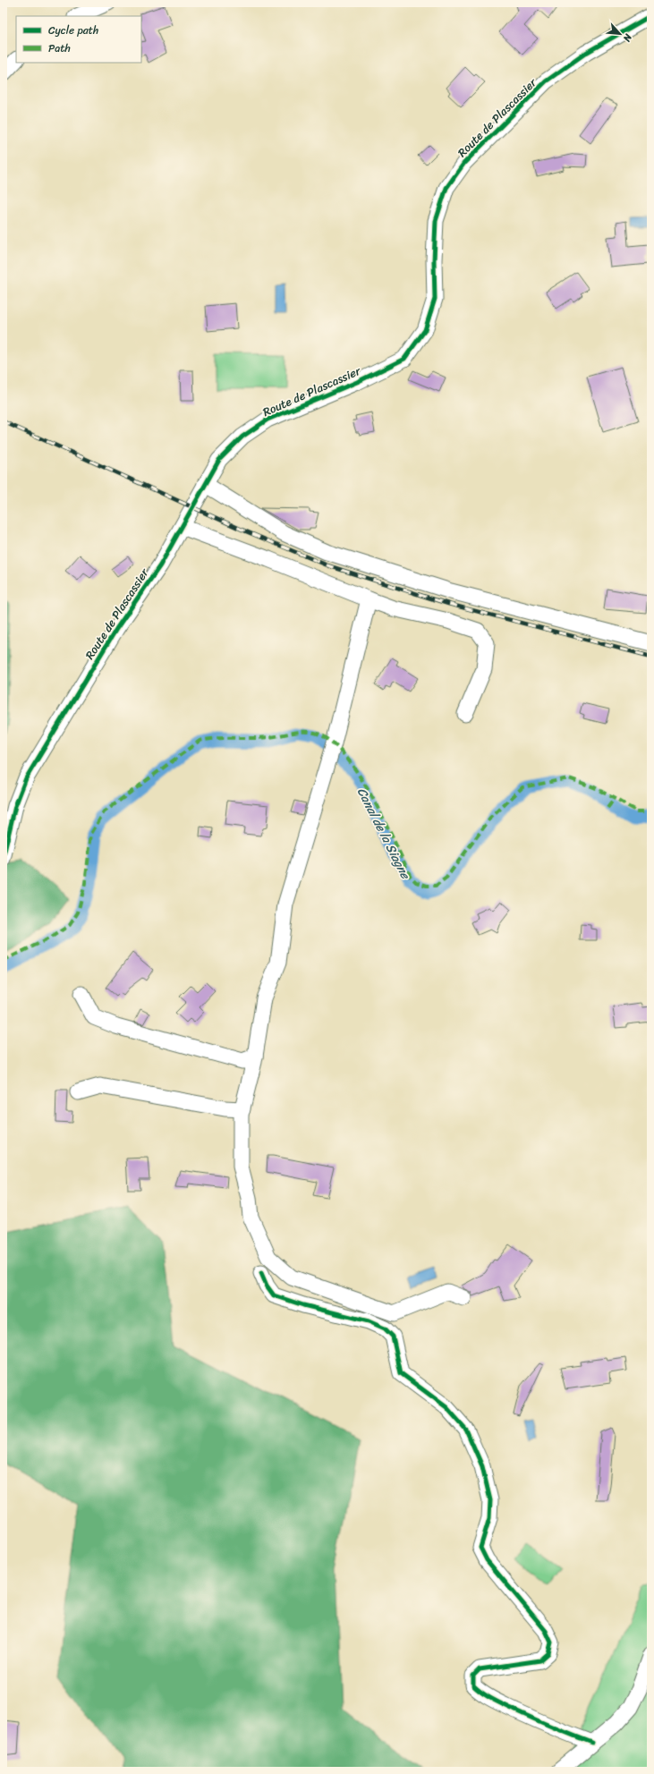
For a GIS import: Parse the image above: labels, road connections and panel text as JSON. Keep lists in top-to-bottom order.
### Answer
{
  "streets": {
    "street": ["Route de Plascassier"]
  },
  "water": ["Canal de la Siagne"],
  "legend": ["Cycle path", "Path"],
  "north": "bottom right"
}
